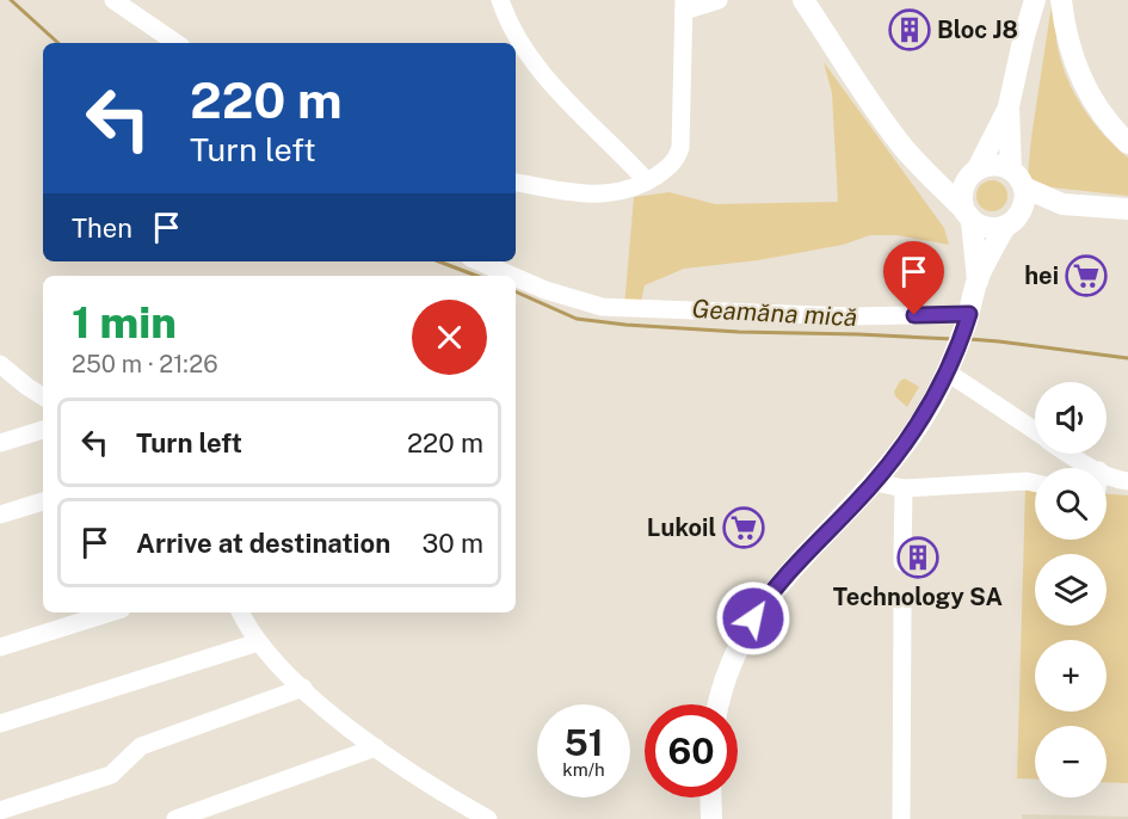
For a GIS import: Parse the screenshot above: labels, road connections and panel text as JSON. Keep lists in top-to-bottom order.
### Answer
{
  "water": ["Geamăna mică"],
  "places": {
    "building": ["Bloc J8", "Technology SA"],
    "supermarket": ["hei", "Lukoil"]
  },
  "page": {
    "turn": ["220 m", "Turn left"],
    "then": "Then",
    "heading": ["1 min", "250 m · 21:26"],
    "map_buttons": ["+", "−"],
    "list": [
      {
        "name": "Turn left",
        "value": "220 m"
      },
      {
        "name": "Arrive at destination",
        "value": "30 m"
      }
    ],
    "speed": "51 km/h",
    "limit": "60"
  }
}
